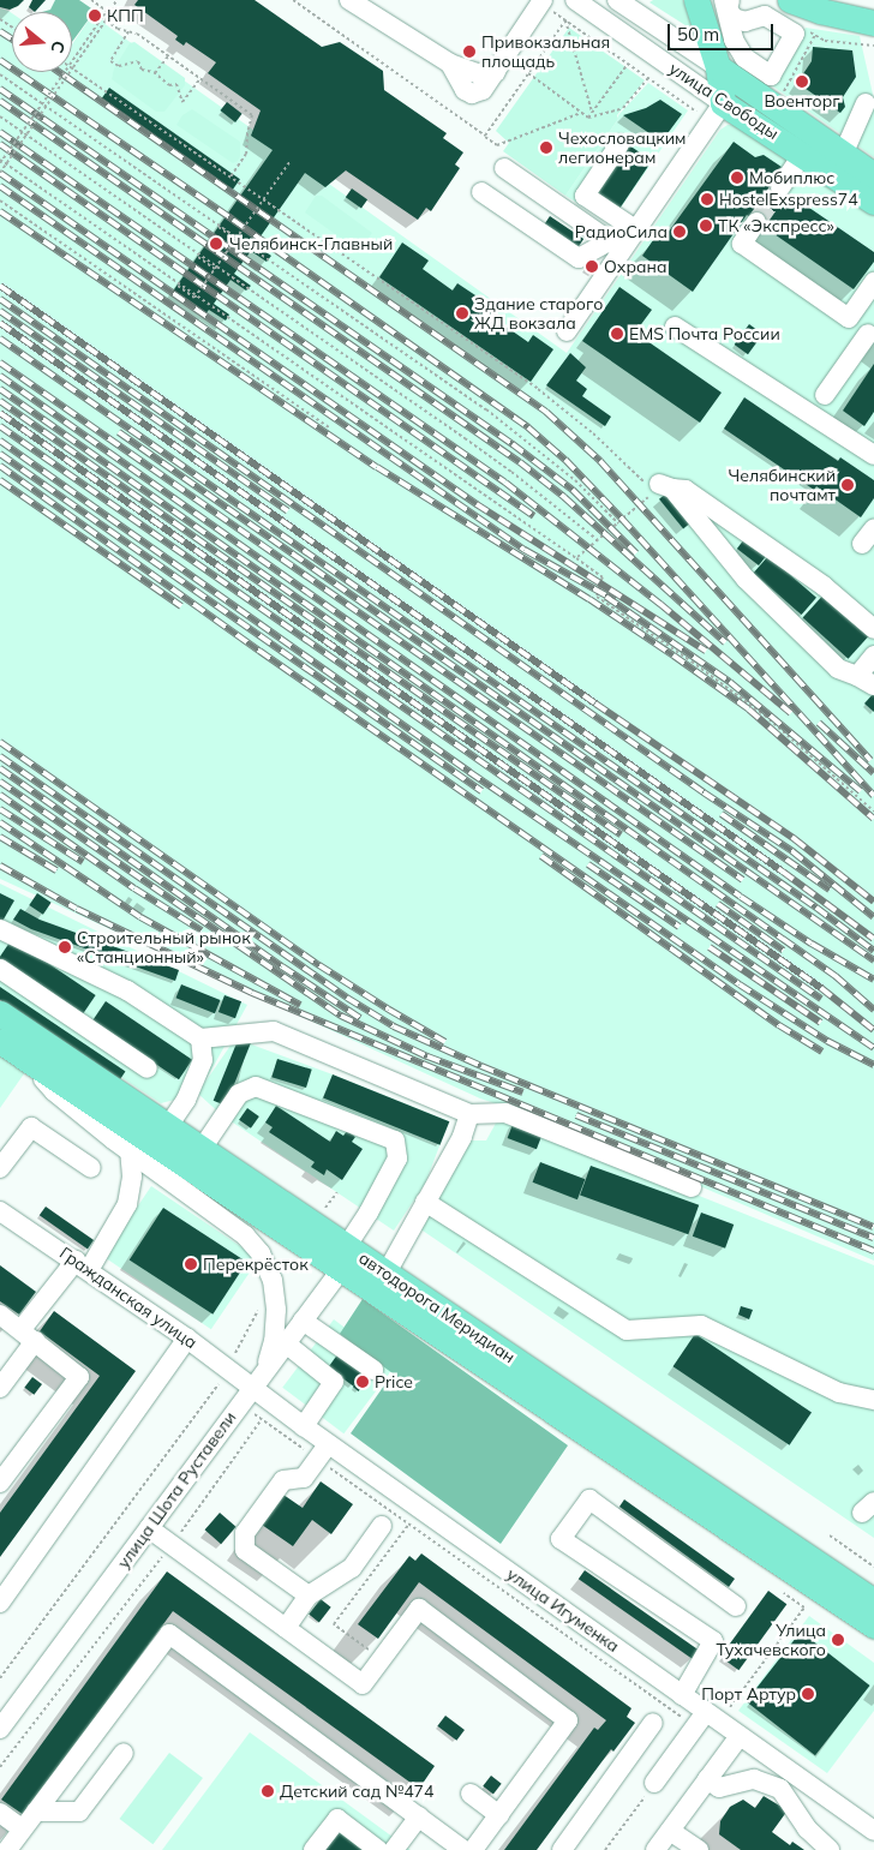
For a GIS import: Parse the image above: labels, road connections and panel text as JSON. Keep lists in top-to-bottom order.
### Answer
{
  "streets": {
    "main road": ["улица Свободы", "автодорога Меридиан"],
    "street": ["Гражданская улица", "улица Шота Руставели", "улица Игуменка"]
  },
  "crossings": [
    ["Гражданская улица", "улица Шота Руставели"],
    ["Гражданская улица", "улица Игуменка"],
    ["автодорога Меридиан", "улица Шота Руставели"],
    ["улица Шота Руставели", "улица Игуменка"]
  ],
  "places": [
    "КПП",
    "Привокзальная площадь",
    "Военторг",
    "Чехословацким легионерам",
    "Мобиплюс",
    "HostelExspress74",
    "ТК «Экспресс»",
    "РадиоСила",
    "Челябинск-Главный",
    "Охрана",
    "Здание старого ЖД вокзала",
    "EMS Почта России",
    "Челябинский почтамт",
    "Строительный рынок «Станционный»",
    "Перекрёсток",
    "Price",
    "Улица Тухачевского",
    "Порт Артур",
    "Детский сад №474"
  ],
  "scale_bar": "50 m",
  "north": "right"
}
